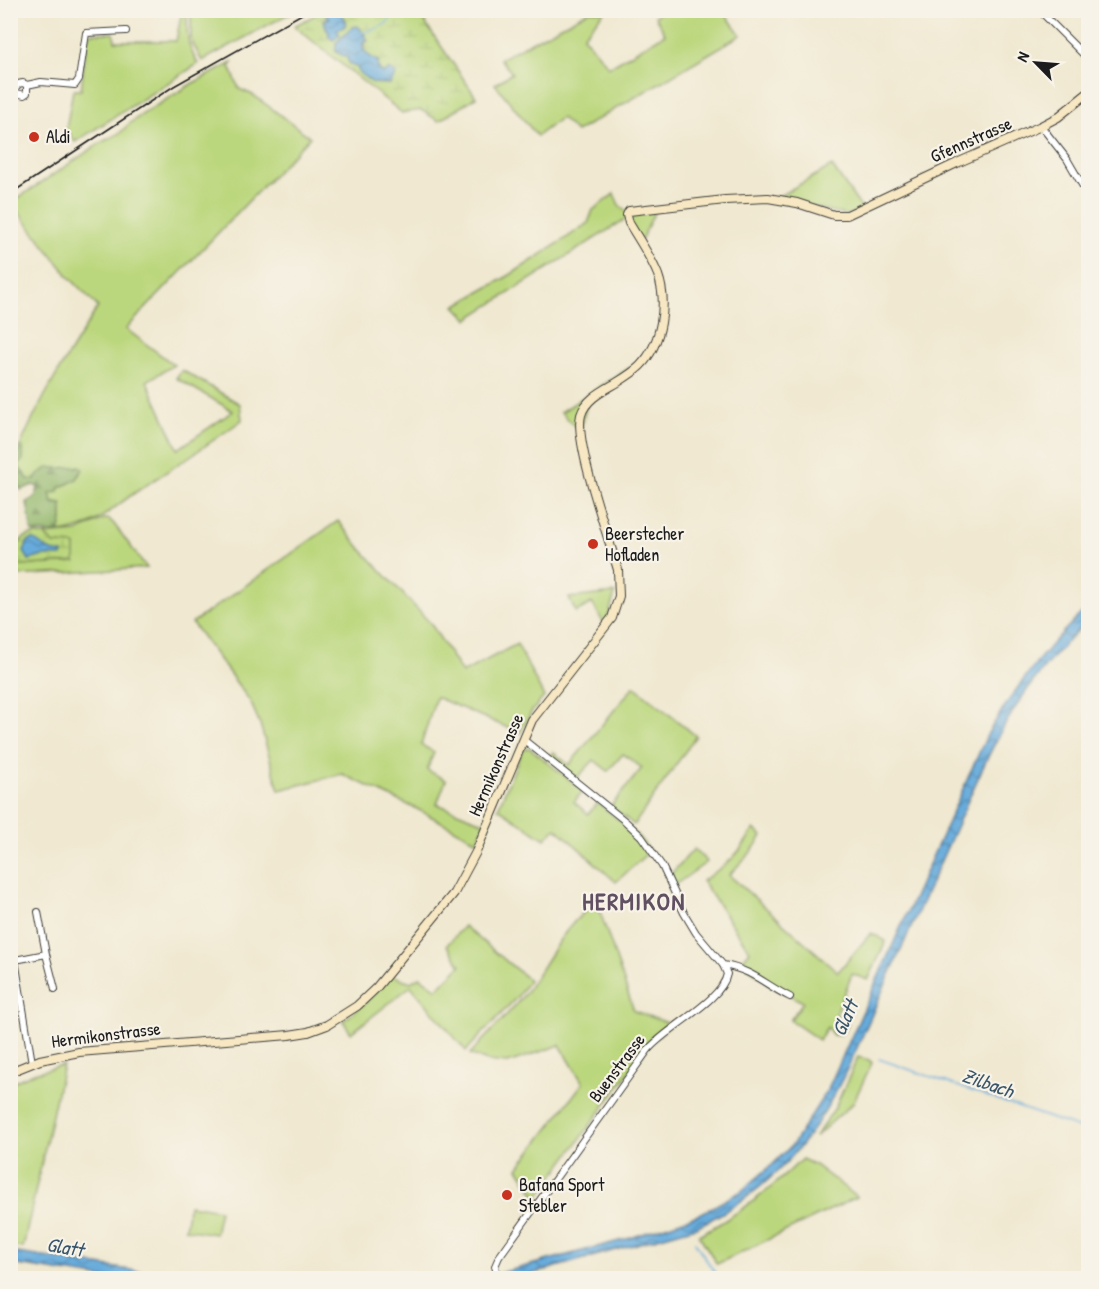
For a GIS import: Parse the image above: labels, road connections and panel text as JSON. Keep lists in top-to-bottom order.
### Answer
{
  "streets": {
    "street": ["Gfennstrasse", "Hermikonstrasse", "Buenstrasse"]
  },
  "crossings": [
    ["Gfennstrasse", "Hermikonstrasse"]
  ],
  "districts": ["HERMIKON"],
  "water": ["Glatt", "Zilbach"],
  "places": ["Aldi", "Beerstecher Hofladen", "Bafana Sport Stebler"],
  "north": "top left"
}
